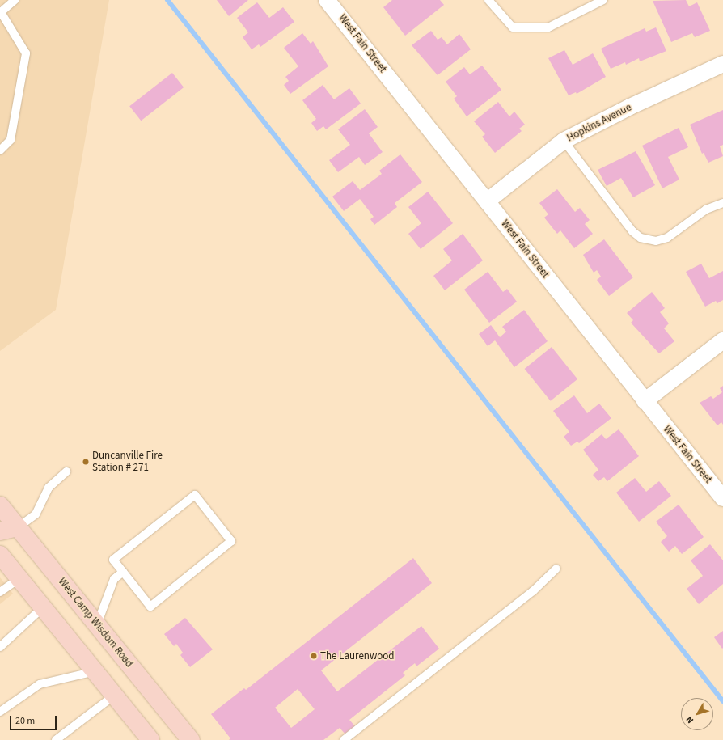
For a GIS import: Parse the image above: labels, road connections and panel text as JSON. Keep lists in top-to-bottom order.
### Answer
{
  "streets": {
    "main road": ["West Camp Wisdom Road"],
    "street": ["West Fain Street", "Hopkins Avenue"]
  },
  "crossings": [
    ["West Fain Street", "Hopkins Avenue"]
  ],
  "places": ["Duncanville Fire Station # 271", "The Laurenwood"],
  "scale_bar": "20 m",
  "north": "bottom left"
}
